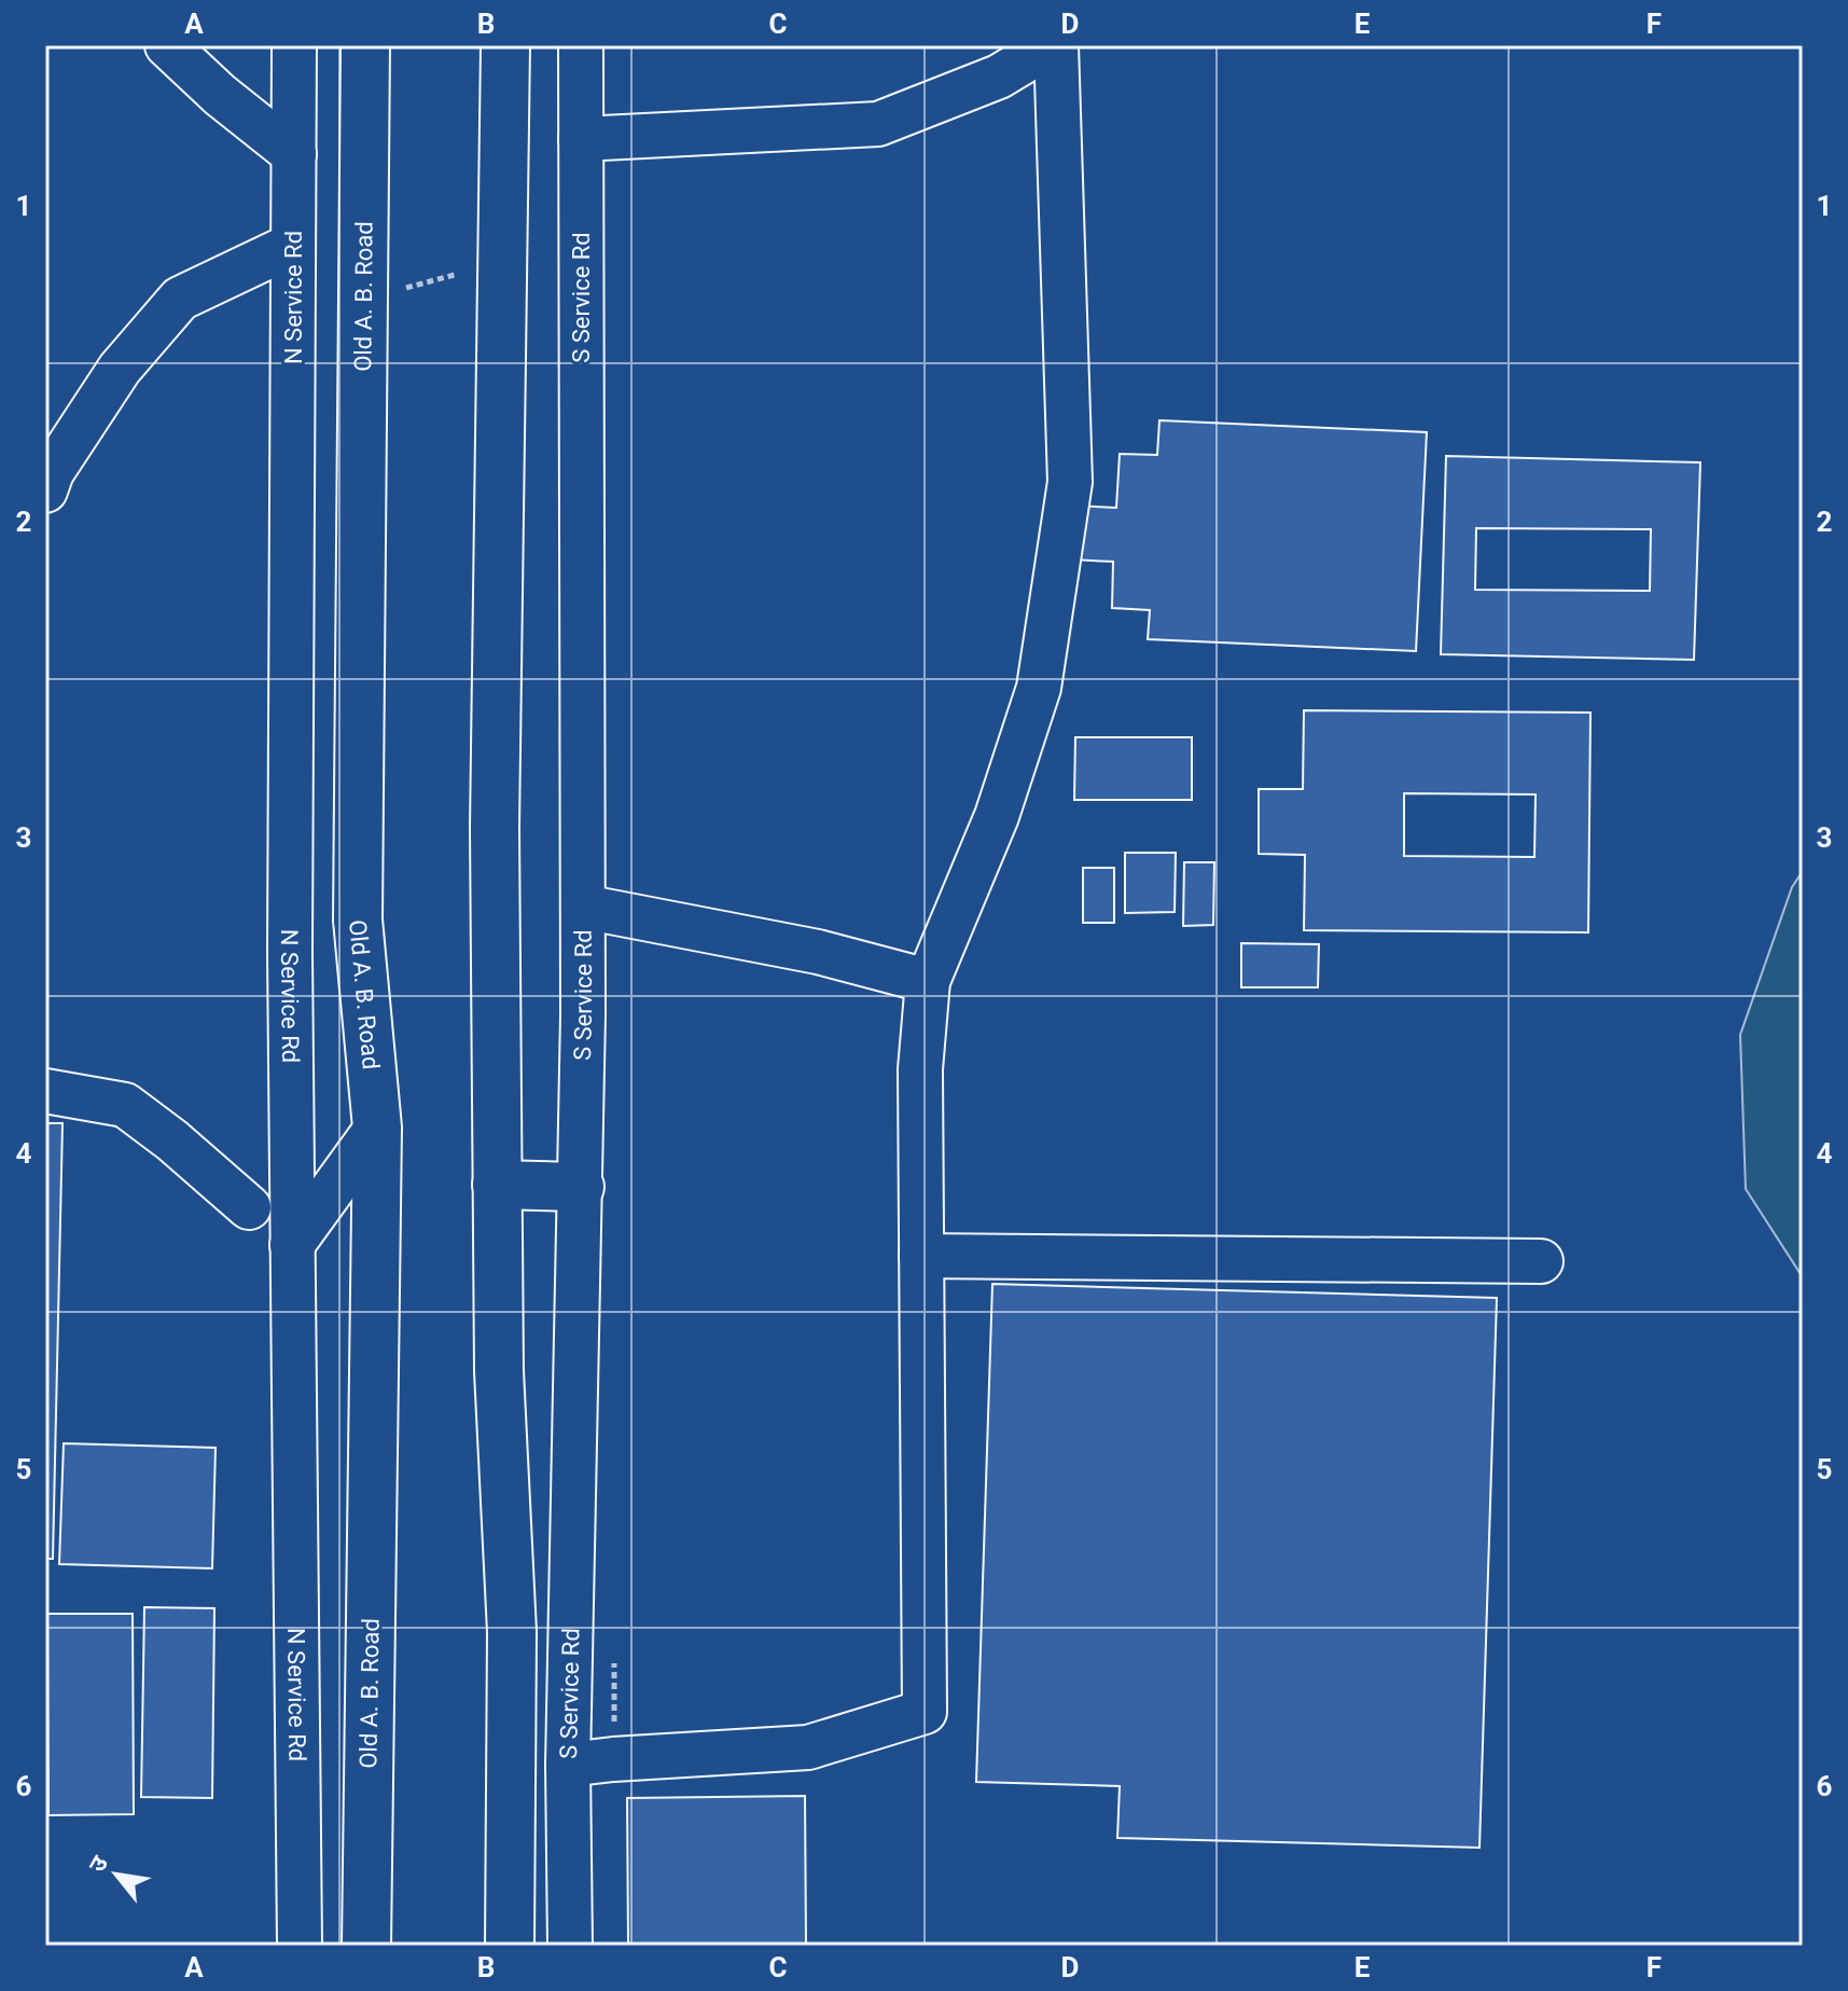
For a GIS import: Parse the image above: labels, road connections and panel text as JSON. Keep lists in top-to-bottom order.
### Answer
{
  "streets": {
    "main road": ["Old A. B. Road"],
    "street": ["N Service Rd", "S Service Rd"]
  },
  "north": "top left",
  "grid": {
    "columns": [
      "A",
      "B",
      "C",
      "D",
      "E",
      "F"
    ],
    "rows": [
      "1",
      "2",
      "3",
      "4",
      "5",
      "6"
    ]
  }
}
